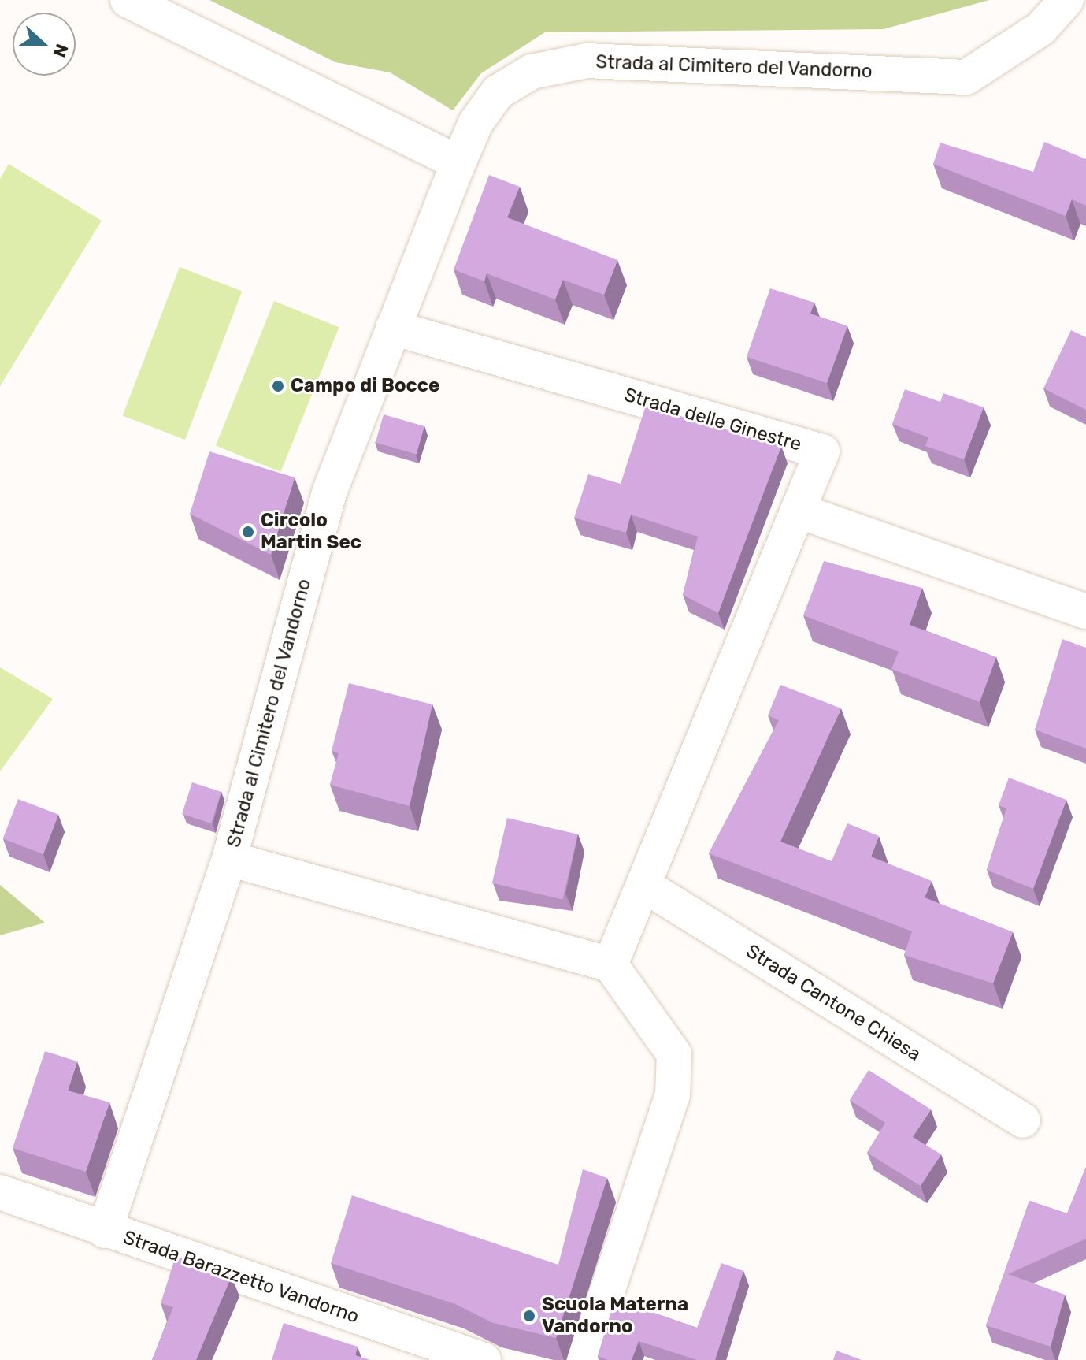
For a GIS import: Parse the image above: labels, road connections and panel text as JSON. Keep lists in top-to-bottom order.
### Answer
{
  "streets": {
    "street": [
      "Strada al Cimitero del Vandorno",
      "Strada delle Ginestre",
      "Strada Cantone Chiesa",
      "Strada Barazzetto Vandorno"
    ]
  },
  "crossings": [
    ["Strada al Cimitero del Vandorno", "Strada delle Ginestre"],
    ["Strada al Cimitero del Vandorno", "Strada Barazzetto Vandorno"]
  ],
  "places": ["Campo di Bocce", "Circolo Martin Sec", "Scuola Materna Vandorno"],
  "north": "right"
}
